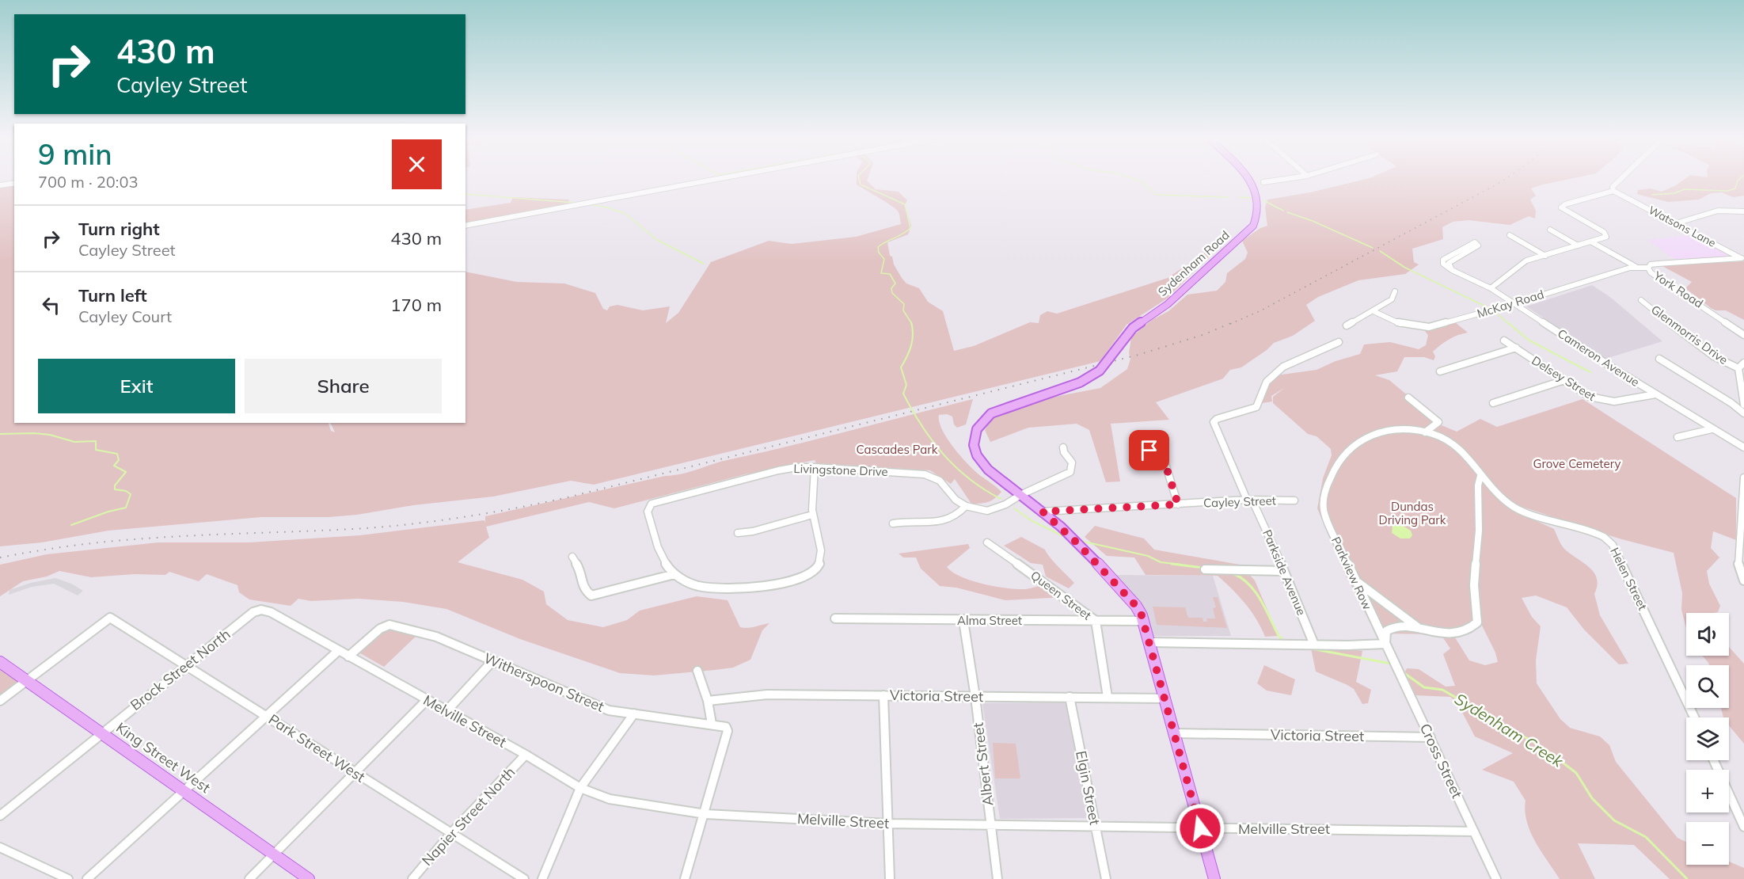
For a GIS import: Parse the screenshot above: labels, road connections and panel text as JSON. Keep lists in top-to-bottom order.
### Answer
{
  "streets": {
    "main road": ["Sydenham Road", "King Street West"],
    "street": [
      "Watsons Lane",
      "York Road",
      "McKay Road",
      "Glenmorris Drive",
      "Cameron Avenue",
      "Delsey Street",
      "Livingstone Drive",
      "Cayley Street",
      "Parkside Avenue",
      "Parkview Row",
      "Helen Street",
      "Queen Street",
      "Alma Street",
      "Brock Street North",
      "Witherspoon Street",
      "Victoria Street",
      "Melville Street",
      "Park Street West",
      "Cross Street",
      "Albert Street",
      "Elgin Street",
      "Napier Street North"
    ]
  },
  "crossings": [
    ["Watsons Lane", "York Road"],
    ["York Road", "McKay Road"],
    ["McKay Road", "Cameron Avenue"],
    ["Cameron Avenue", "Delsey Street"],
    ["Cayley Street", "Parkside Avenue"],
    ["Parkview Row", "Helen Street"],
    ["Parkview Row", "Cross Street"],
    ["Queen Street", "Alma Street"],
    ["Queen Street", "Victoria Street"],
    ["Alma Street", "Albert Street"],
    ["Brock Street North", "Melville Street"],
    ["Brock Street North", "Park Street West"],
    ["Brock Street North", "King Street West"],
    ["Witherspoon Street", "Melville Street"],
    ["Victoria Street", "Cross Street"],
    ["Victoria Street", "Albert Street"],
    ["Victoria Street", "Elgin Street"],
    ["Melville Street", "Cross Street"],
    ["Melville Street", "Albert Street"],
    ["Melville Street", "Elgin Street"],
    ["Melville Street", "Napier Street North"],
    ["Park Street West", "King Street West"],
    ["Park Street West", "Napier Street North"]
  ],
  "water": ["Sydenham Creek"],
  "parks": ["Cascades Park", "Grove Cemetery", "Dundas Driving Park"],
  "page": {
    "turn": ["430 m", "Cayley Street"],
    "heading": ["9 min", "700 m · 20:03"],
    "list": [
      {
        "name": "Turn right",
        "note": "Cayley Street",
        "value": "430 m"
      },
      {
        "name": "Turn left",
        "note": "Cayley Court",
        "value": "170 m"
      }
    ],
    "buttons": ["Exit", "Share"],
    "map_buttons": ["+", "−"]
  }
}
